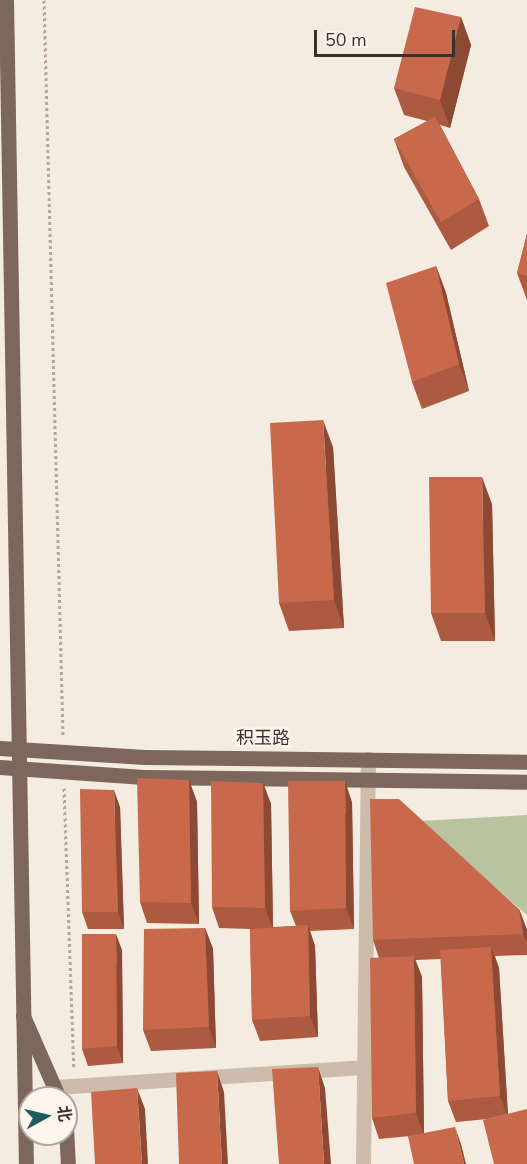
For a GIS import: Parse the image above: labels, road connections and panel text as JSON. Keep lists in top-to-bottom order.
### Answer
{
  "streets": {
    "main road": ["积玉路"]
  },
  "scale_bar": "50 m",
  "north": "right"
}
